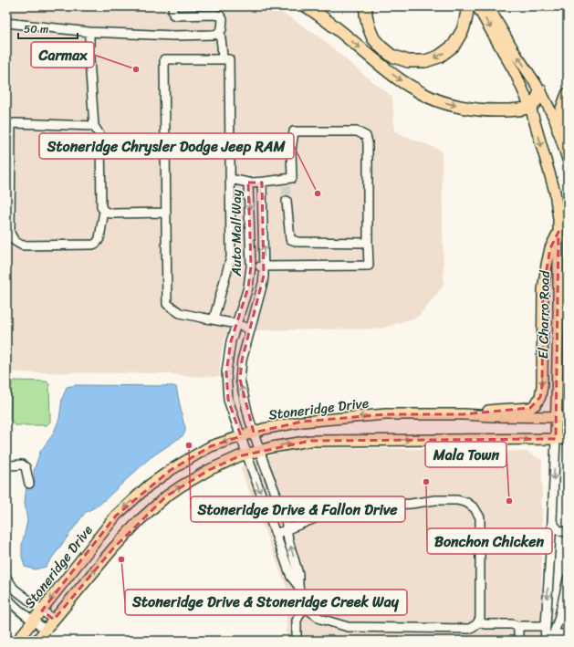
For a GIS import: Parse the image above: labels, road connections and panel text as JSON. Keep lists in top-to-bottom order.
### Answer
{
  "streets": {
    "main road": ["El Charro Road", "Stoneridge Drive"],
    "street": ["Auto Mall Way"]
  },
  "crossings": [
    ["Auto Mall Way", "Stoneridge Drive"],
    ["El Charro Road", "Stoneridge Drive"]
  ],
  "places": [
    "Carmax",
    "Stoneridge Chrysler Dodge Jeep RAM",
    "Stoneridge Drive & Fallon Drive",
    "Bonchon Chicken",
    "Mala Town",
    "Stoneridge Drive & Stoneridge Creek Way"
  ],
  "scale_bar": "50 m"
}
